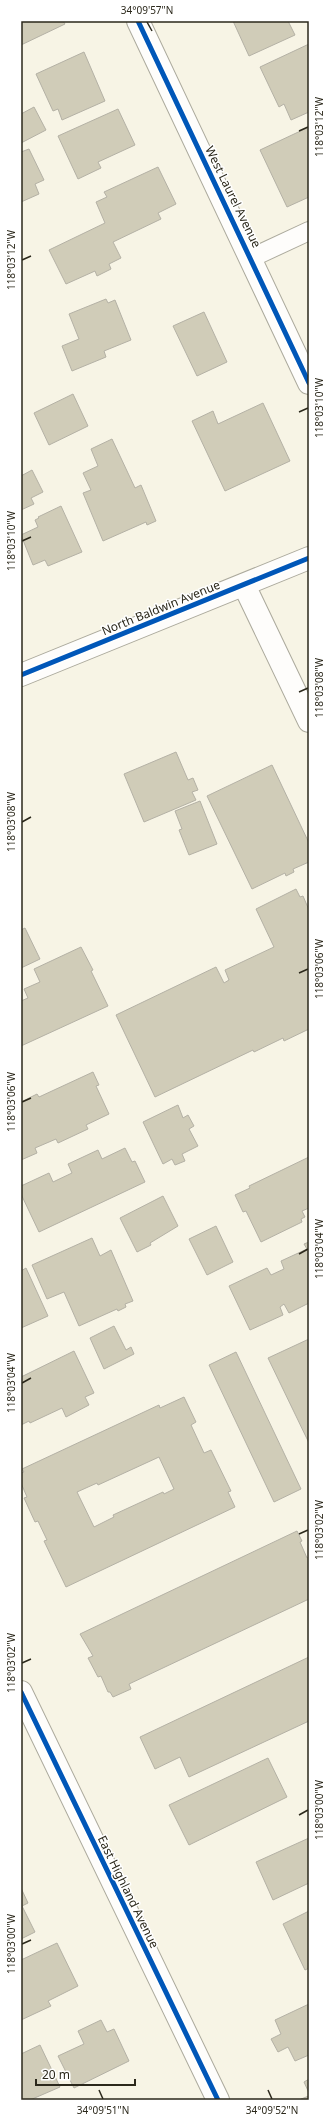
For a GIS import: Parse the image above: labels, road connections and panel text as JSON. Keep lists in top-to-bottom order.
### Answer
{
  "streets": {
    "street": ["West Laurel Avenue", "North Baldwin Avenue", "East Highland Avenue"]
  },
  "scale_bar": "20 m",
  "coordinates": [
    "34°09'57\"N",
    "118°03'12\"W",
    "118°03'10\"W",
    "118°03'08\"W",
    "118°03'06\"W",
    "118°03'04\"W",
    "118°03'02\"W",
    "118°03'00\"W",
    "34°09'51\"N",
    "34°09'52\"N"
  ]
}
